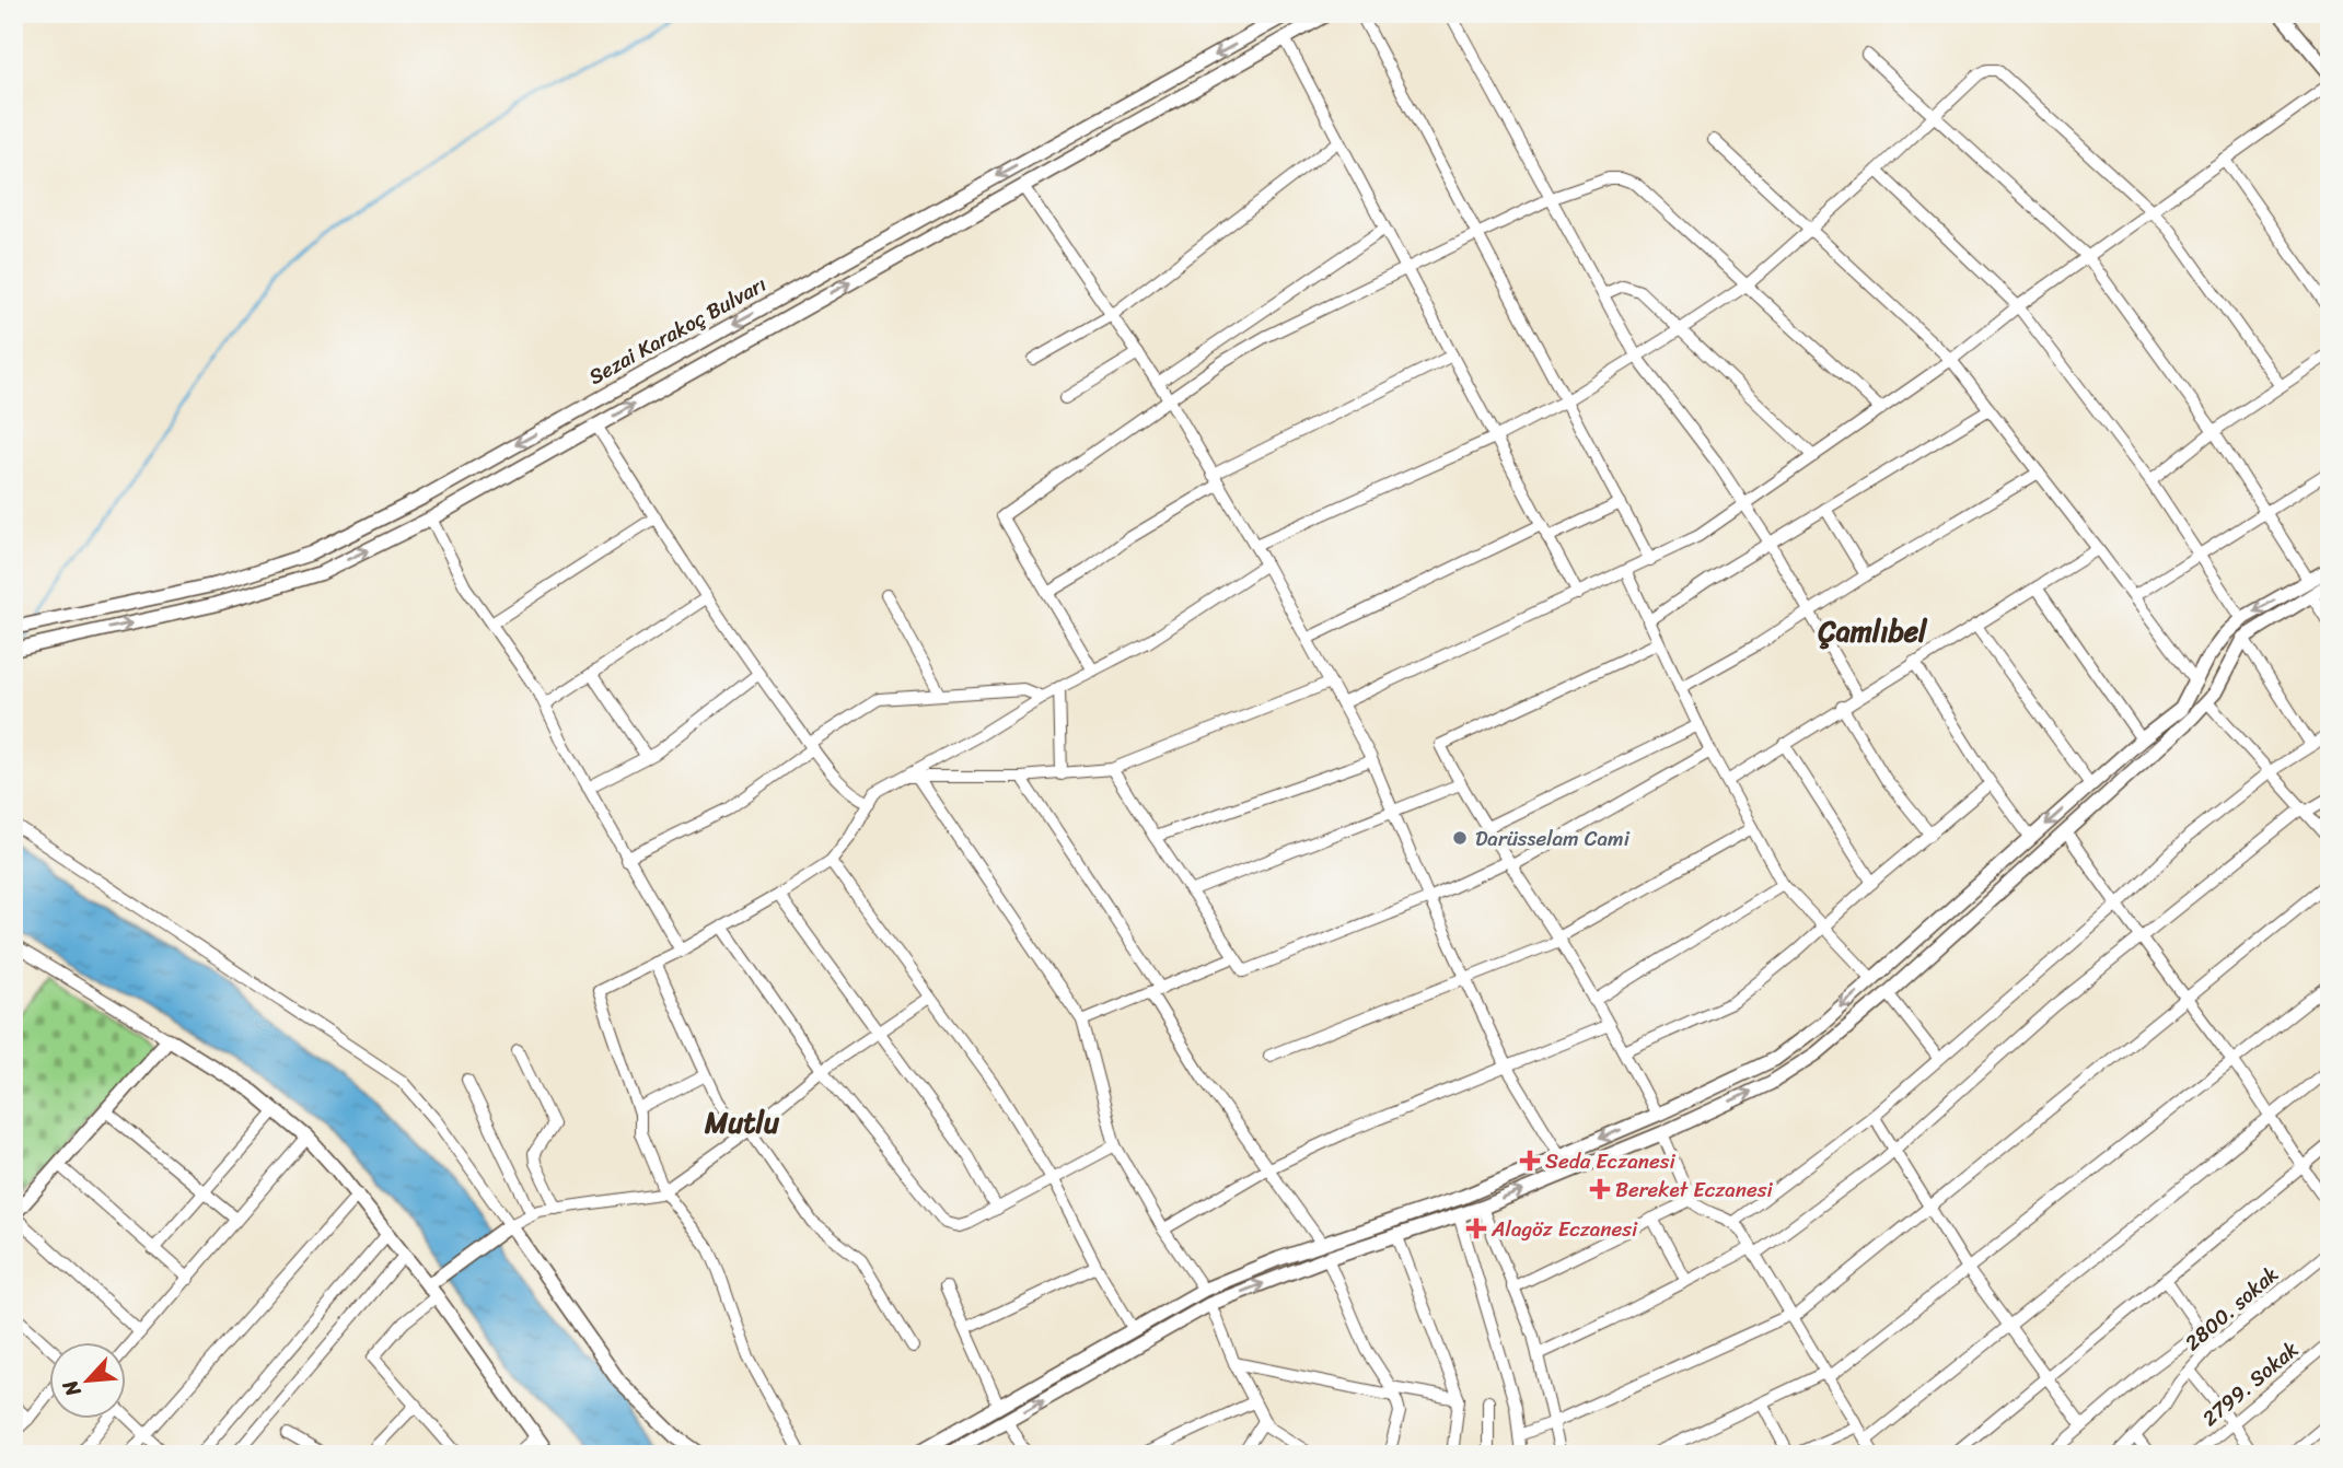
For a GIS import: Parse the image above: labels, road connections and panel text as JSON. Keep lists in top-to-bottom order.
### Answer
{
  "streets": {
    "main road": ["Sezai Karakoç Bulvarı"],
    "street": ["2800. sokak", "2799. Sokak"]
  },
  "districts": ["Çamlıbel", "Mutlu"],
  "places": {
    "other": ["Darüsselam Cami"],
    "health": ["Seda Eczanesi", "Bereket Eczanesi", "Alagöz Eczanesi"]
  },
  "north": "bottom left"
}
